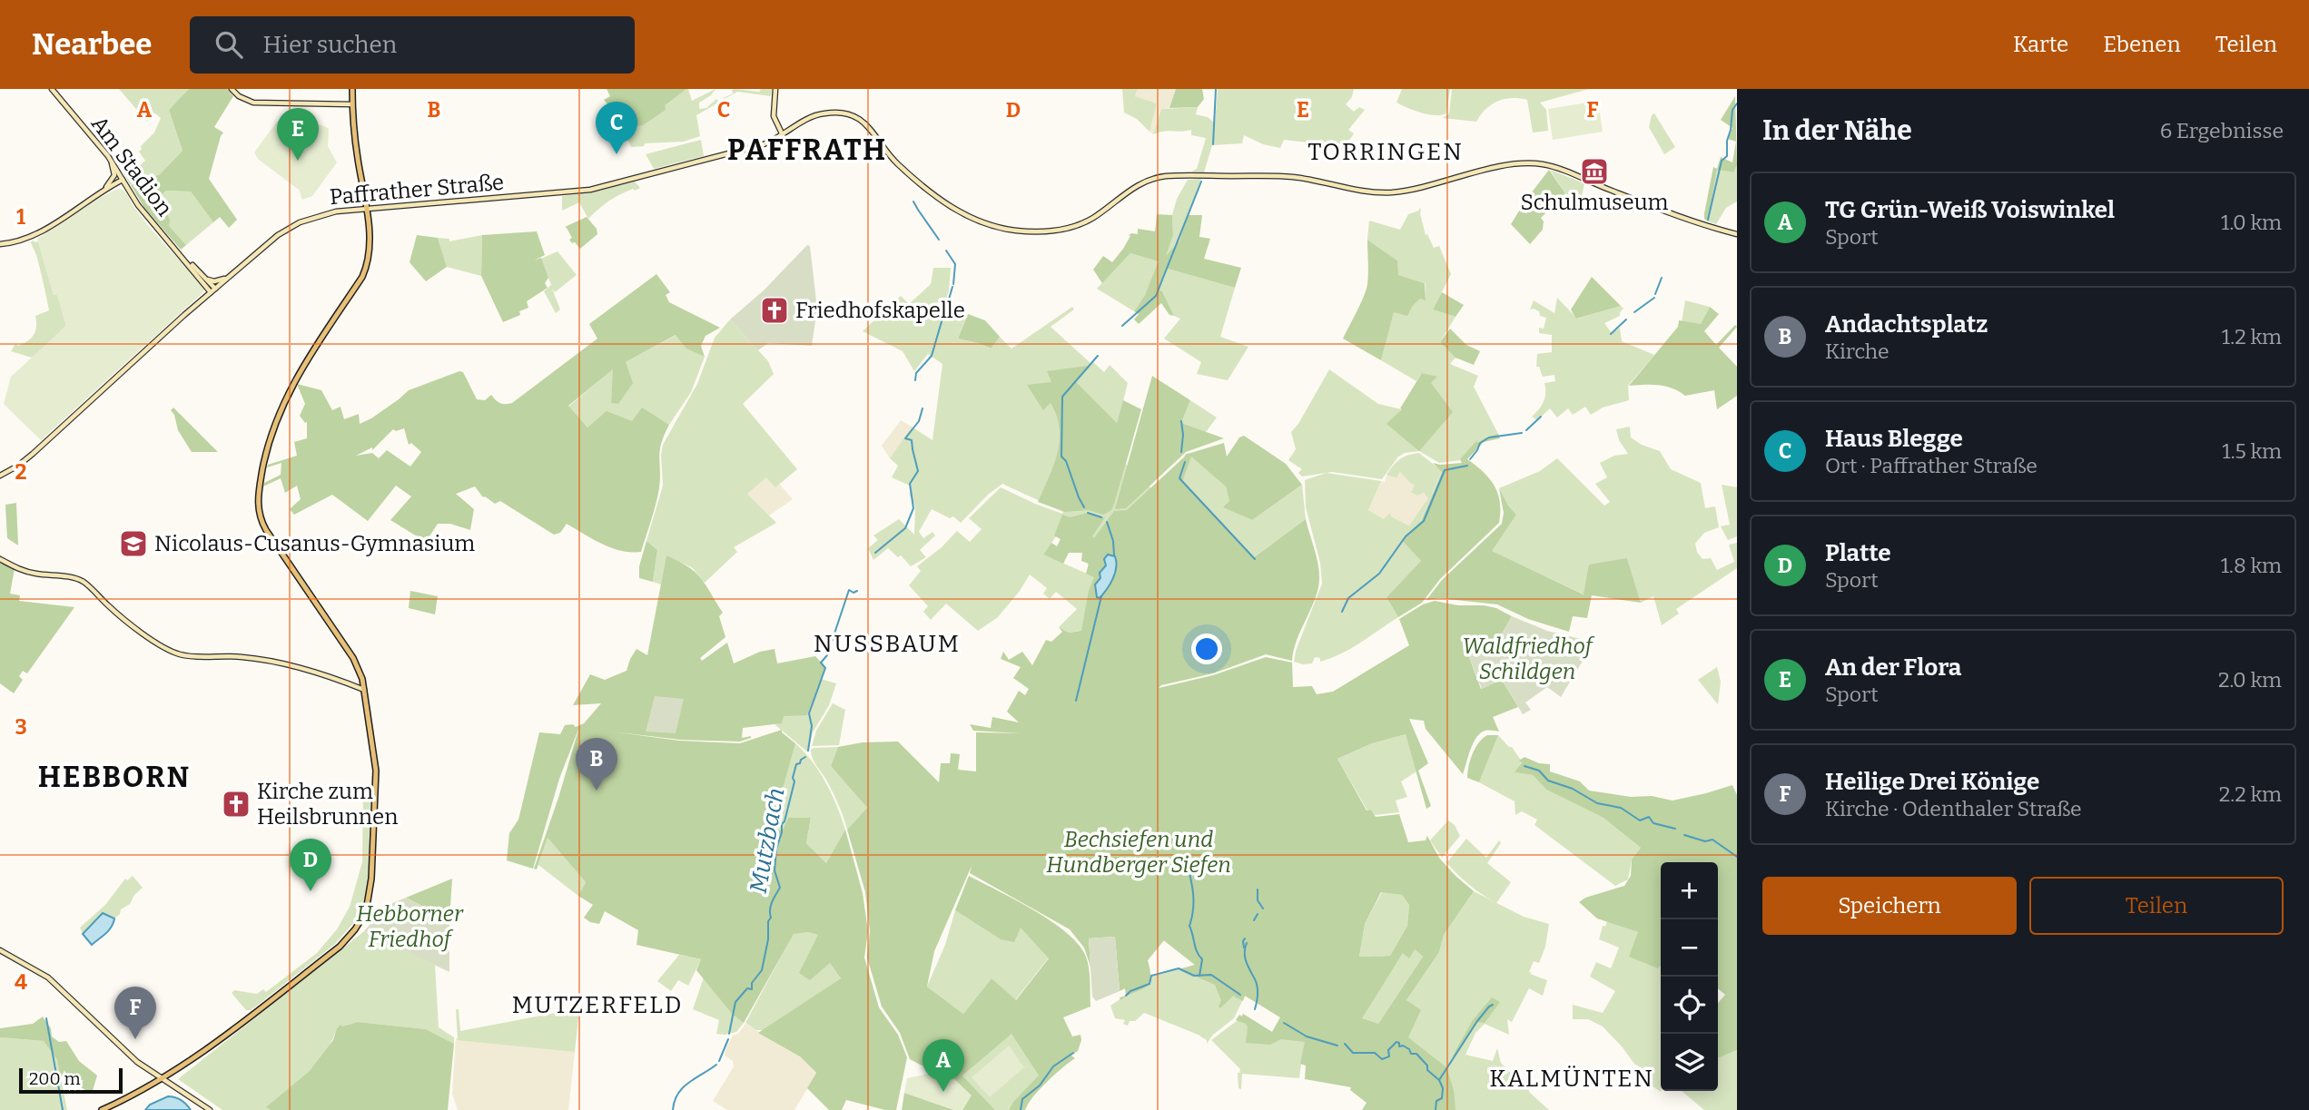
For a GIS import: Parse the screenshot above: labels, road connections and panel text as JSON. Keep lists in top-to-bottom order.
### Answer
{
  "streets": {
    "main road": ["Am Stadion", "Paffrather Straße"]
  },
  "crossings": [
    ["Am Stadion", "Paffrather Straße"]
  ],
  "districts": [
    "PAFFRATH",
    "TORRINGEN",
    "NUSSBAUM",
    "HEBBORN",
    "MUTZERFELD",
    "KALMÜNTEN"
  ],
  "water": ["Mutzbach"],
  "parks": ["Waldfriedhof Schildgen", "Bechsiefen und Hundberger Siefen", "Hebborner Friedhof"],
  "places": {
    "museum": ["Schulmuseum"],
    "church": ["Friedhofskapelle", "Kirche zum Heilsbrunnen"],
    "school or university": ["Nicolaus-Cusanus-Gymnasium"]
  },
  "scale_bar": "200 m",
  "page": {
    "header": "Nearbee",
    "search": "Hier suchen",
    "nav": ["Karte", "Ebenen", "Teilen"],
    "heading": ["In der Nähe", "6 Ergebnisse"],
    "pins": [
      "C",
      "E",
      "B",
      "D",
      "F",
      "A"
    ],
    "list": [
      {
        "mark": "A",
        "name": "TG Grün-Weiß Voiswinkel",
        "note": "Sport",
        "value": "1.0 km"
      },
      {
        "mark": "B",
        "name": "Andachtsplatz",
        "note": "Kirche",
        "value": "1.2 km"
      },
      {
        "mark": "C",
        "name": "Haus Blegge",
        "note": "Ort · Paffrather Straße",
        "value": "1.5 km"
      },
      {
        "mark": "D",
        "name": "Platte",
        "note": "Sport",
        "value": "1.8 km"
      },
      {
        "mark": "E",
        "name": "An der Flora",
        "note": "Sport",
        "value": "2.0 km"
      },
      {
        "mark": "F",
        "name": "Heilige Drei Könige",
        "note": "Kirche · Odenthaler Straße",
        "value": "2.2 km"
      }
    ],
    "buttons": ["Speichern", "Teilen"],
    "map_buttons": ["+", "−"],
    "scale": "200 m"
  },
  "grid": {
    "columns": [
      "A",
      "B",
      "C",
      "D",
      "E",
      "F"
    ],
    "rows": [
      "1",
      "2",
      "3",
      "4"
    ]
  }
}
